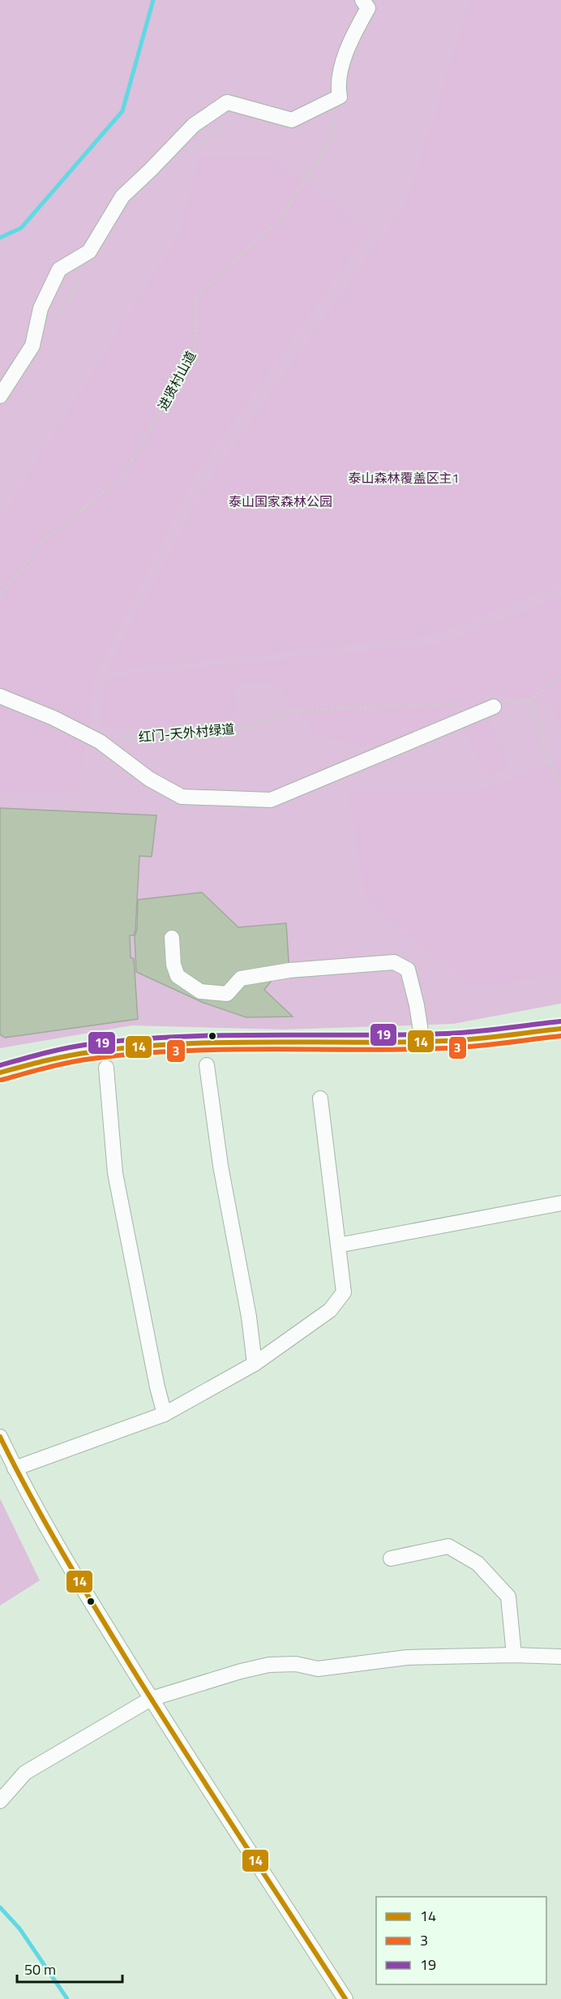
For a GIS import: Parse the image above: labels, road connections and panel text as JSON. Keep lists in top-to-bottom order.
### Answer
{
  "streets": {
    "path": ["进贤村山道", "红门-天外村绿道"]
  },
  "parks": ["泰山森林覆盖区主1", "泰山国家森林公园"],
  "lines": ["transit line 19", "transit line 14", "transit line 3"],
  "legend": ["14", "3", "19"],
  "scale_bar": "50 m"
}
